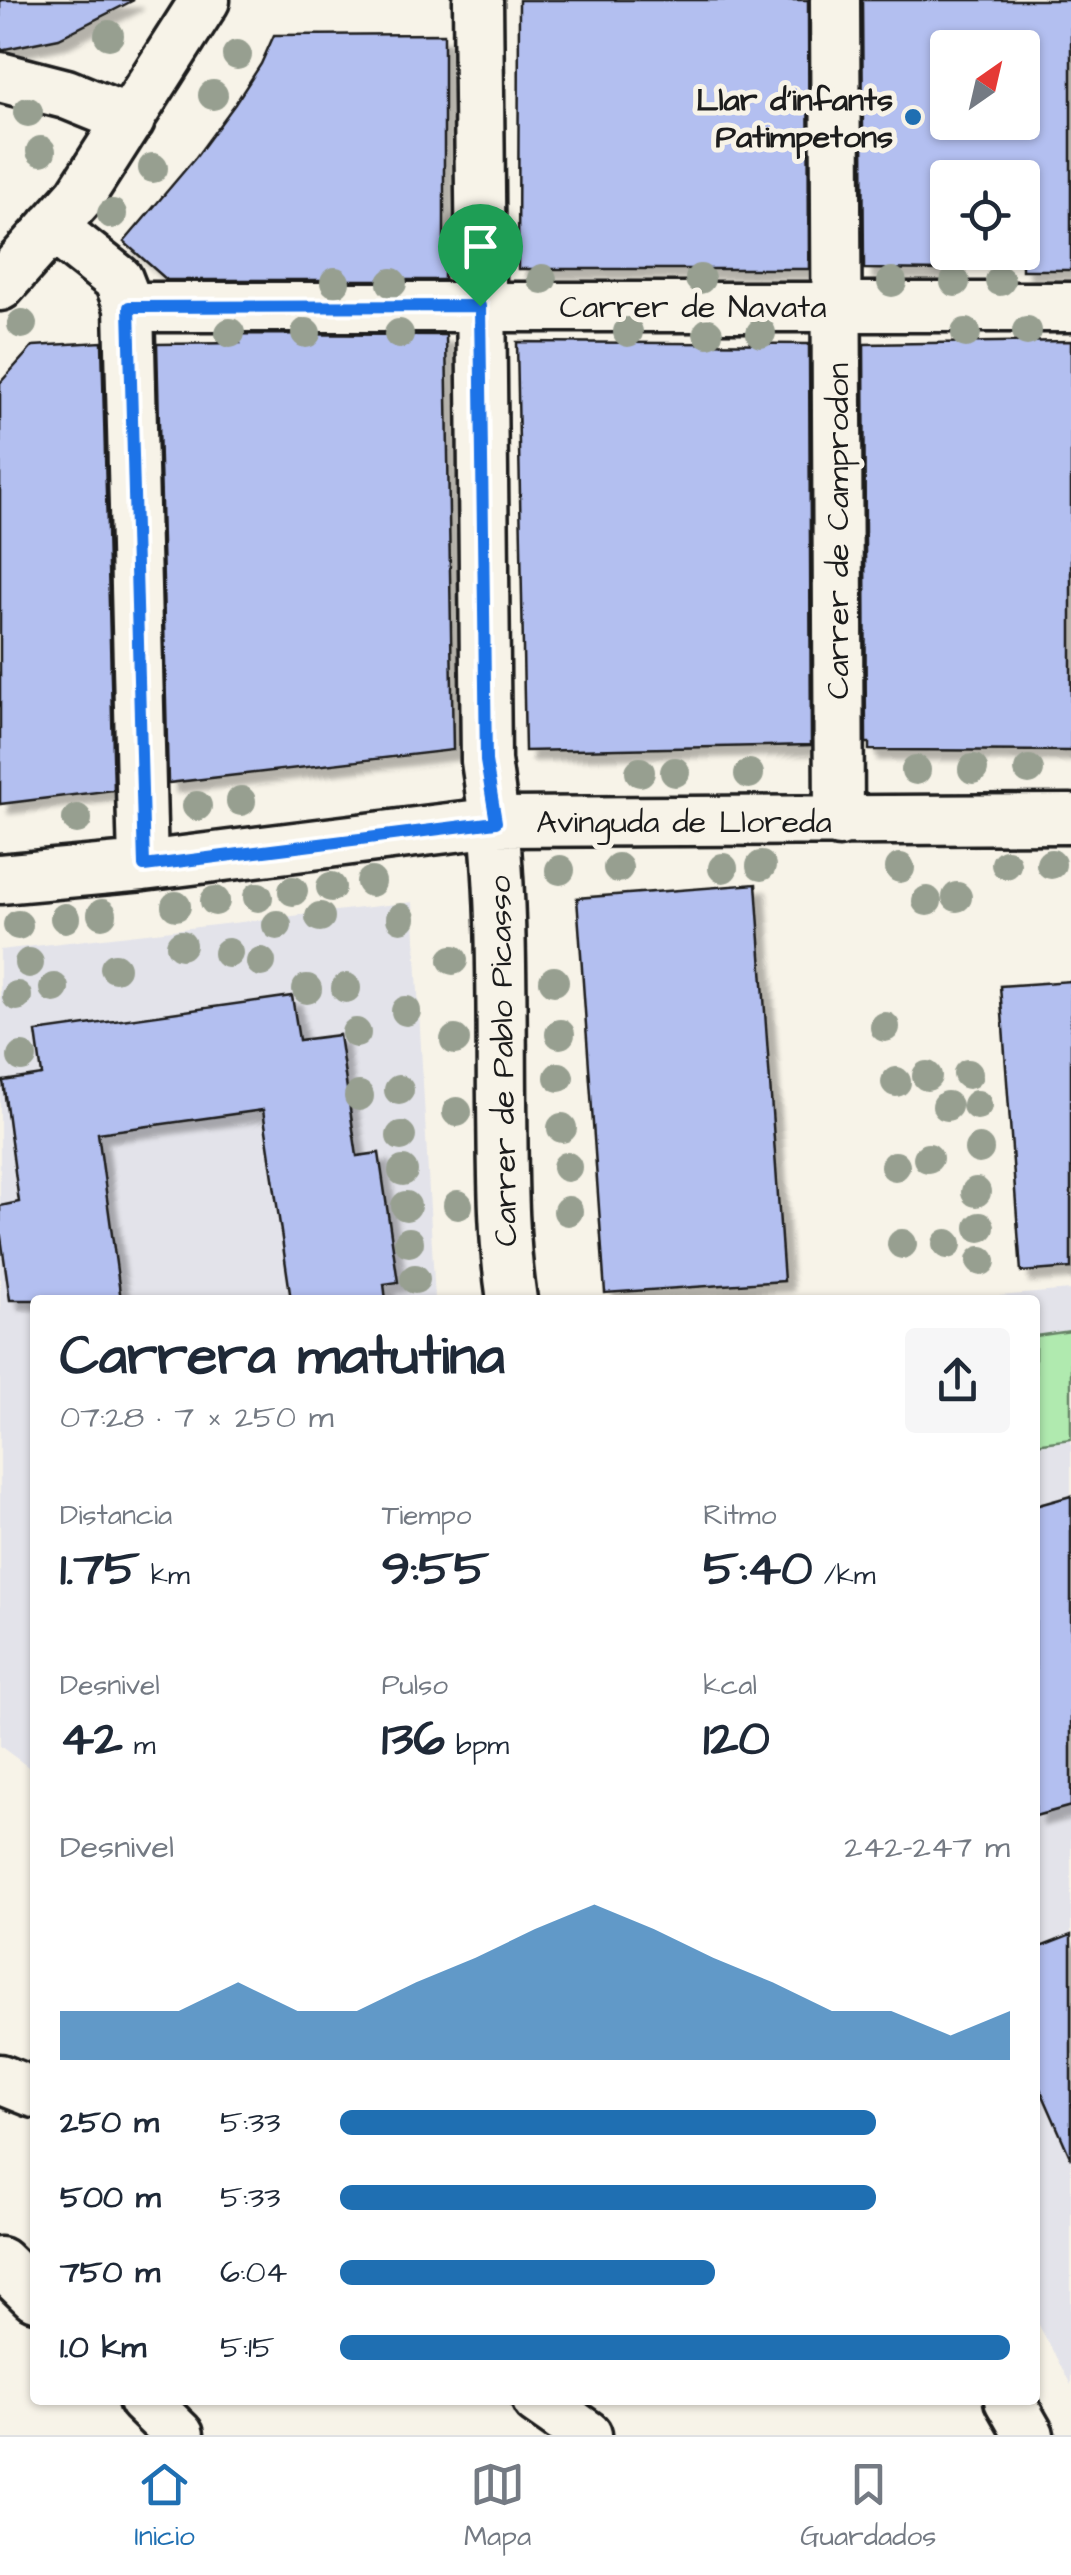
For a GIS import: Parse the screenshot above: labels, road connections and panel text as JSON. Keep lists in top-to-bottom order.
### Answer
{
  "streets": {
    "street": [
      "Carrer de Navata",
      "Carrer de Camprodon",
      "Avinguda de Lloreda",
      "Carrer de Pablo Picasso"
    ]
  },
  "crossings": [
    ["Carrer de Navata", "Carrer de Camprodon"],
    ["Carrer de Navata", "Carrer de Pablo Picasso"],
    ["Carrer de Camprodon", "Avinguda de Lloreda"],
    ["Avinguda de Lloreda", "Carrer de Pablo Picasso"]
  ],
  "places": ["Llar d'infants Patimpetons"],
  "north": "top right",
  "page": {
    "heading": ["Carrera matutina", "07:28 · 7 × 250 m"],
    "stats": [
      ["Distancia", "1.75 km"],
      ["Tiempo", "9:55"],
      ["Ritmo", "5:40 /km"],
      ["Desnivel", "42 m"],
      ["Pulso", "136 bpm"],
      ["kcal", "120"]
    ],
    "chart": ["Desnivel", "242–247 m"],
    "list": [
      {
        "name": "250 m",
        "note": "5:33"
      },
      {
        "name": "500 m",
        "note": "5:33"
      },
      {
        "name": "750 m",
        "note": "6:04"
      },
      {
        "name": "1.0 km",
        "note": "5:15"
      }
    ],
    "tabs": ["Inicio", "Mapa", "Guardados"]
  }
}
